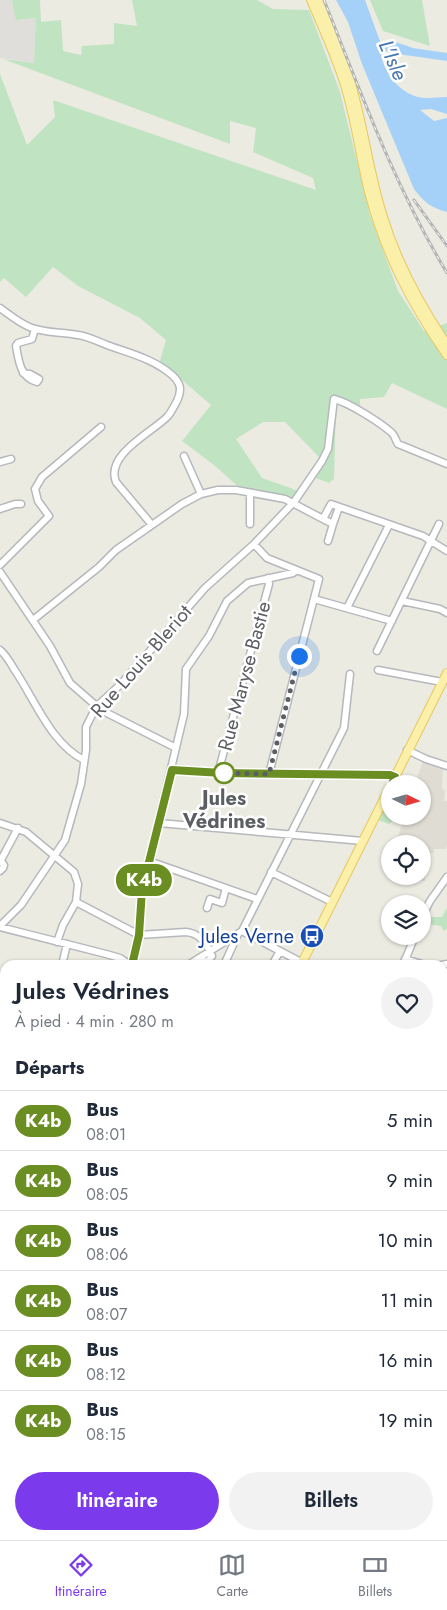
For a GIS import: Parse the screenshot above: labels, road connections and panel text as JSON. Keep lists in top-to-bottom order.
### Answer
{
  "streets": {
    "street": ["Rue Louis Bleriot", "Rue Maryse Bastie"]
  },
  "water": ["L'Isle"],
  "places": {
    "other": ["Jules Védrines"],
    "bus stop": ["Jules Verne"]
  },
  "lines": ["bus line K4b"],
  "north": "right",
  "page": {
    "on_map": "K4b",
    "heading": [
      ["Jules Védrines", "À pied · 4 min · 280 m"],
      "Départs"
    ],
    "list": [
      {
        "mark": "K4b",
        "name": "Bus",
        "note": "08:01",
        "value": "5 min"
      },
      {
        "mark": "K4b",
        "name": "Bus",
        "note": "08:05",
        "value": "9 min"
      },
      {
        "mark": "K4b",
        "name": "Bus",
        "note": "08:06",
        "value": "10 min"
      },
      {
        "mark": "K4b",
        "name": "Bus",
        "note": "08:07",
        "value": "11 min"
      },
      {
        "mark": "K4b",
        "name": "Bus",
        "note": "08:12",
        "value": "16 min"
      },
      {
        "mark": "K4b",
        "name": "Bus",
        "note": "08:15",
        "value": "19 min"
      }
    ],
    "buttons": ["Itinéraire", "Billets"],
    "tabs": ["Itinéraire", "Carte", "Billets"]
  }
}
